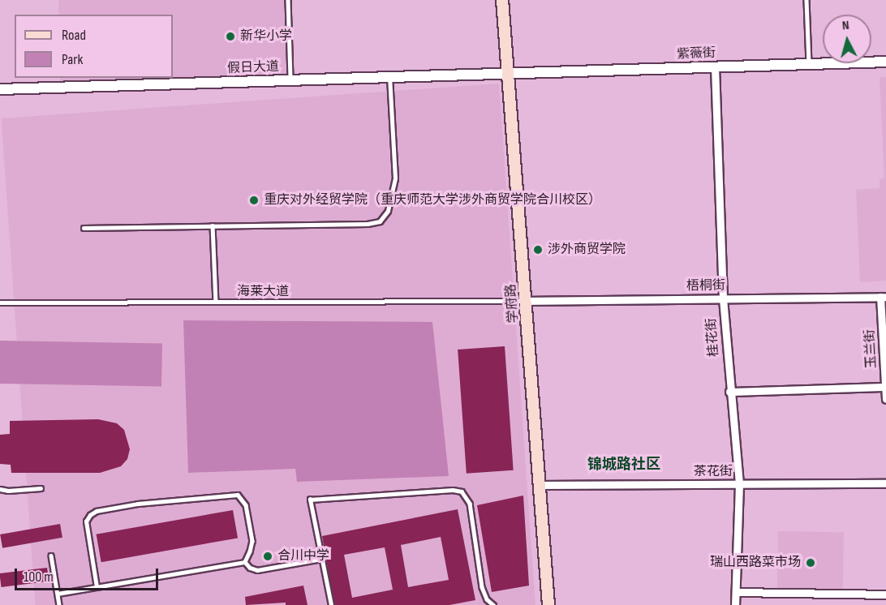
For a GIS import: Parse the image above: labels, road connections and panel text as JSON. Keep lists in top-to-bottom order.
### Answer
{
  "streets": {
    "main road": ["学府路"],
    "street": [
      "紫薇街",
      "假日大道",
      "梧桐街",
      "桂花街",
      "玉兰街",
      "茶花街"
    ],
    "lane": ["海莱大道"]
  },
  "crossings": [
    ["紫薇街", "假日大道"],
    ["紫薇街", "学府路"],
    ["紫薇街", "桂花街"],
    ["假日大道", "学府路"],
    ["梧桐街", "海莱大道"],
    ["梧桐街", "学府路"],
    ["梧桐街", "桂花街"],
    ["梧桐街", "玉兰街"],
    ["海莱大道", "学府路"],
    ["学府路", "茶花街"],
    ["桂花街", "茶花街"]
  ],
  "districts": ["锦城路社区"],
  "places": [
    "新华小学",
    "重庆对外经贸学院（重庆师范大学涉外商贸学院合川校区）",
    "涉外商贸学院",
    "合川中学",
    "瑞山西路菜市场"
  ],
  "legend": ["Road", "Park"],
  "scale_bar": "100 m",
  "north": "top"
}
